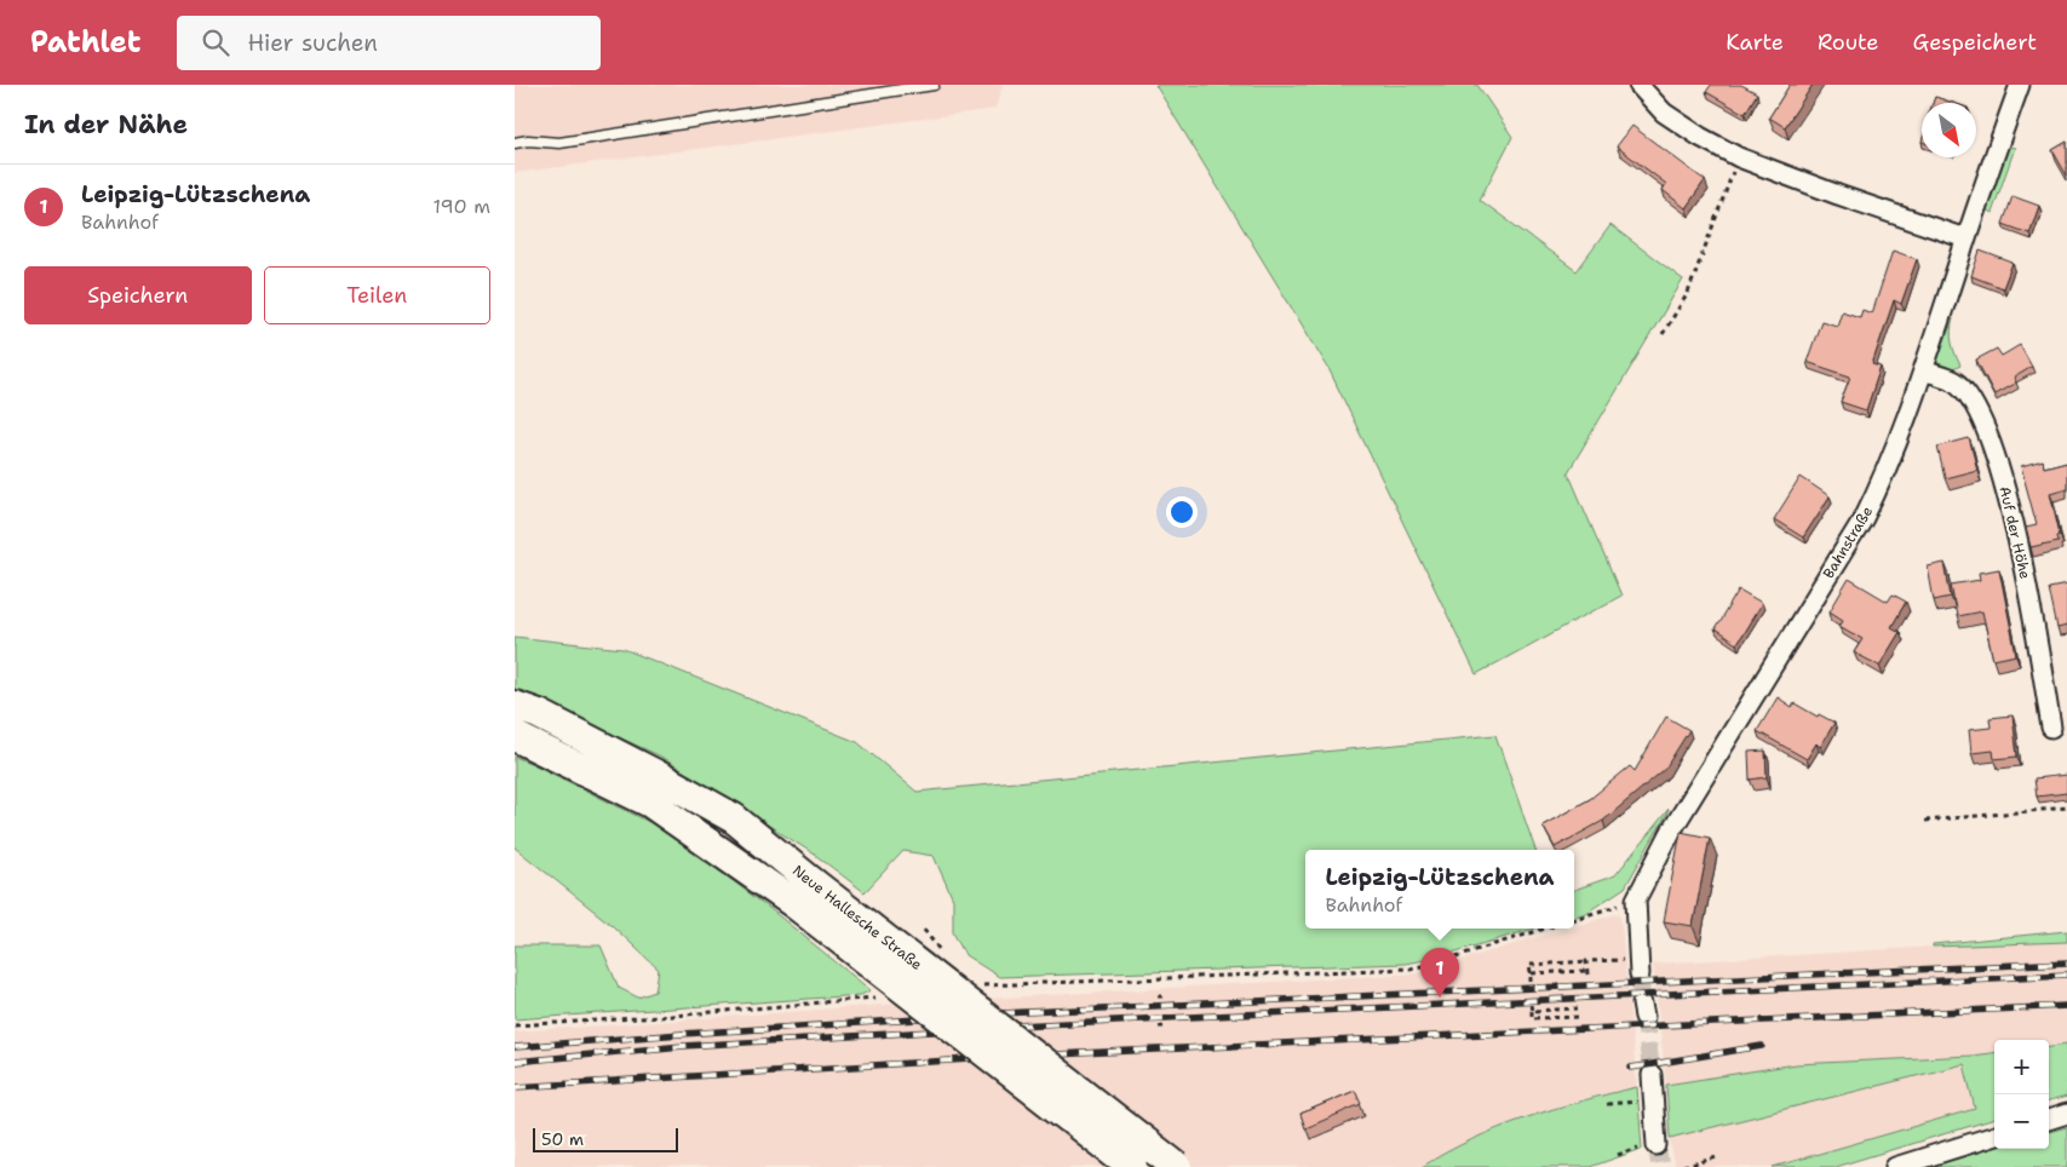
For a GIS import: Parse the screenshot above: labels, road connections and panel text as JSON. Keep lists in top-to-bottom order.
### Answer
{
  "streets": {
    "main road": ["Neue Hallesche Straße"],
    "street": ["Auf der Höhe", "Bahnstraße"]
  },
  "crossings": [
    ["Auf der Höhe", "Bahnstraße"]
  ],
  "scale_bar": "50 m",
  "north": "bottom right",
  "page": {
    "header": "Pathlet",
    "search": "Hier suchen",
    "nav": ["Karte", "Route", "Gespeichert"],
    "heading": "In der Nähe",
    "list": [
      {
        "mark": "1",
        "name": "Leipzig-Lützschena",
        "note": "Bahnhof",
        "value": "190 m"
      }
    ],
    "buttons": ["Speichern", "Teilen"],
    "popup": ["Leipzig-Lützschena", "Bahnhof"],
    "pins": "1",
    "map_buttons": ["+", "−"],
    "scale": "50 m"
  }
}
